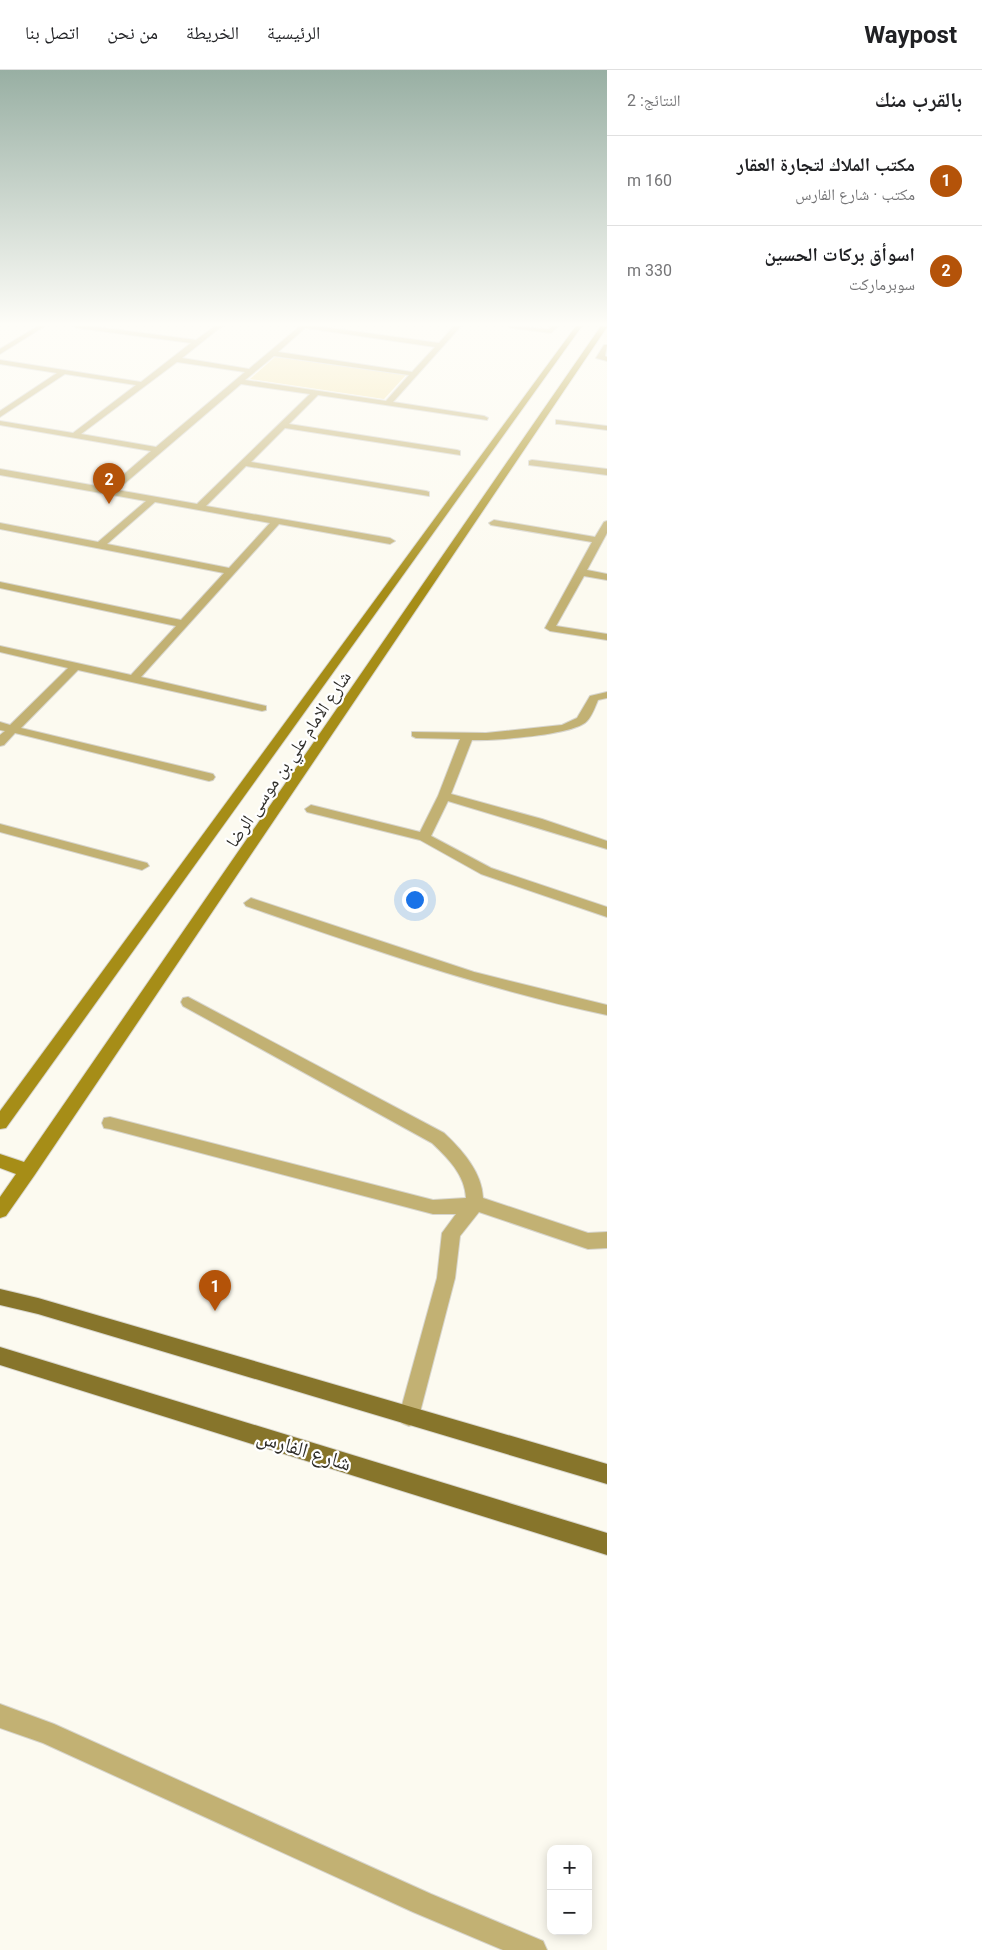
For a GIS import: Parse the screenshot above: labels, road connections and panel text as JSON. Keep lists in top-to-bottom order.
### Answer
{
  "streets": {
    "main road": ["شارع الامام علي بن موسى الرضا", "شارع الفارس"]
  },
  "page": {
    "header": "Waypost",
    "nav": [
      "الرئيسية",
      "الخريطة",
      "من نحن",
      "اتصل بنا"
    ],
    "heading": ["بالقرب منك", "النتائج: 2"],
    "list": [
      {
        "mark": "1",
        "name": "مكتب الملاك لتجارة العقار",
        "note": "مكتب · شارع الفارس",
        "value": "160 m"
      },
      {
        "mark": "2",
        "name": "اسوأق بركات الحسين",
        "note": "سوبرماركت",
        "value": "330 m"
      }
    ],
    "pins": ["2", "1"],
    "map_buttons": ["+", "−"]
  }
}
